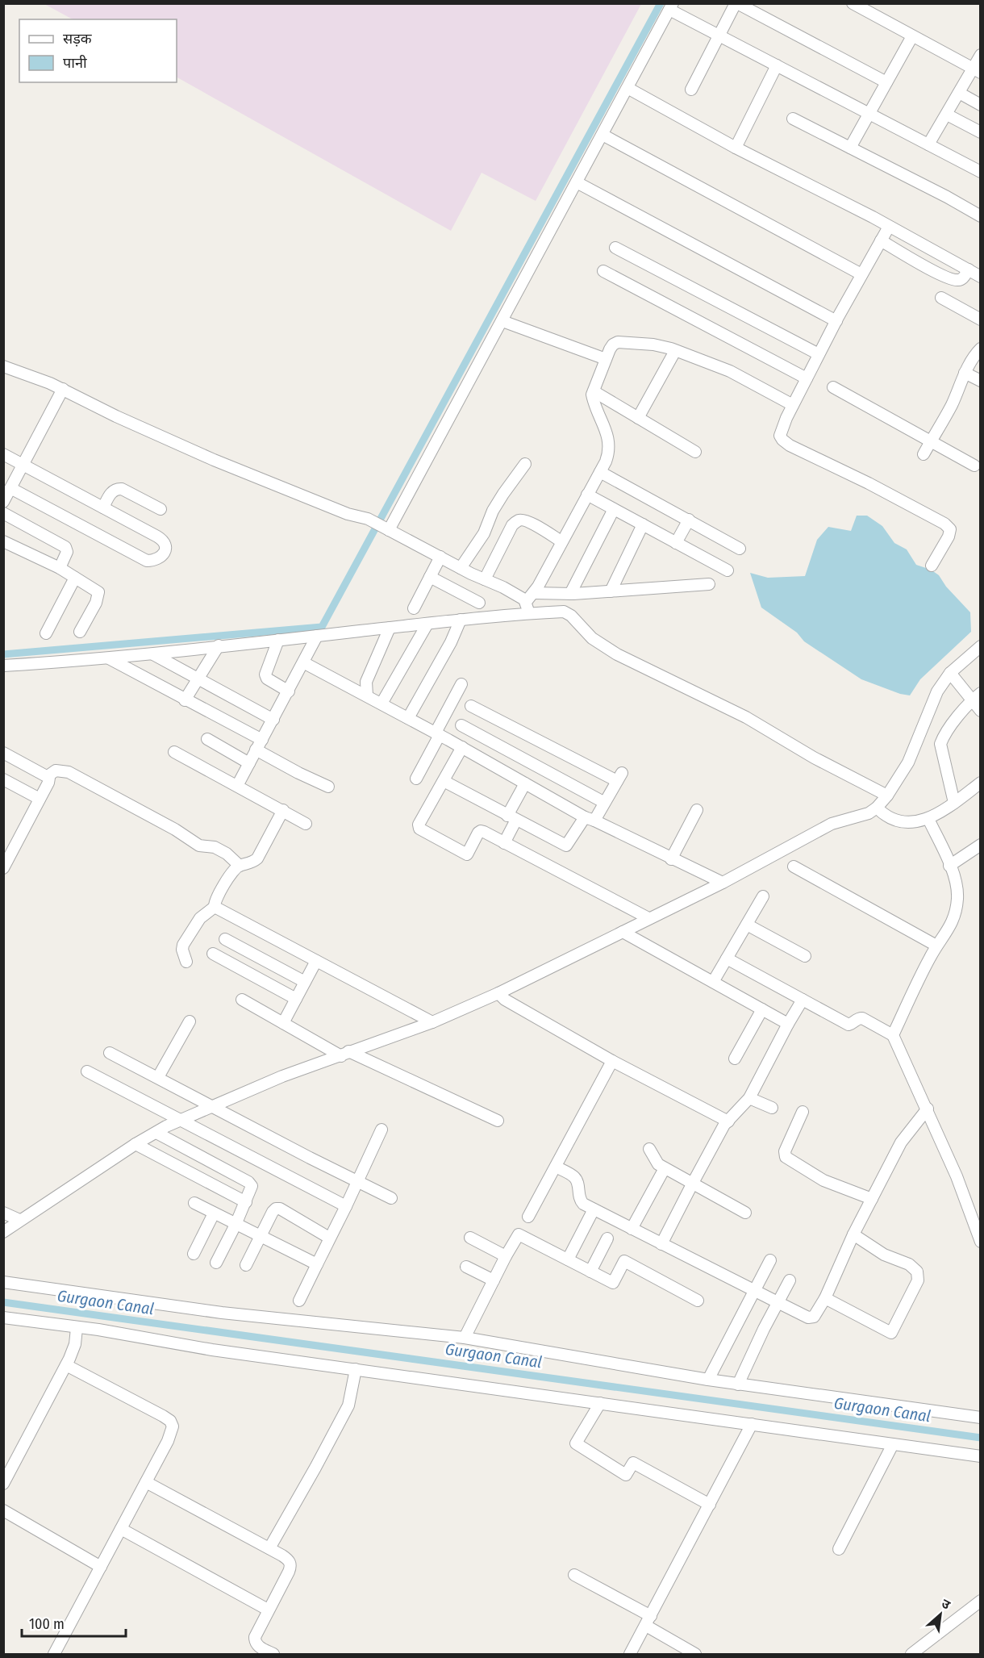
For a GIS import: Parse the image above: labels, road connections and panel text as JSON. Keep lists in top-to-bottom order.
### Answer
{
  "water": ["Gurgaon Canal"],
  "legend": ["सड़क", "पानी"],
  "scale_bar": "100 m",
  "north": "top right"
}
